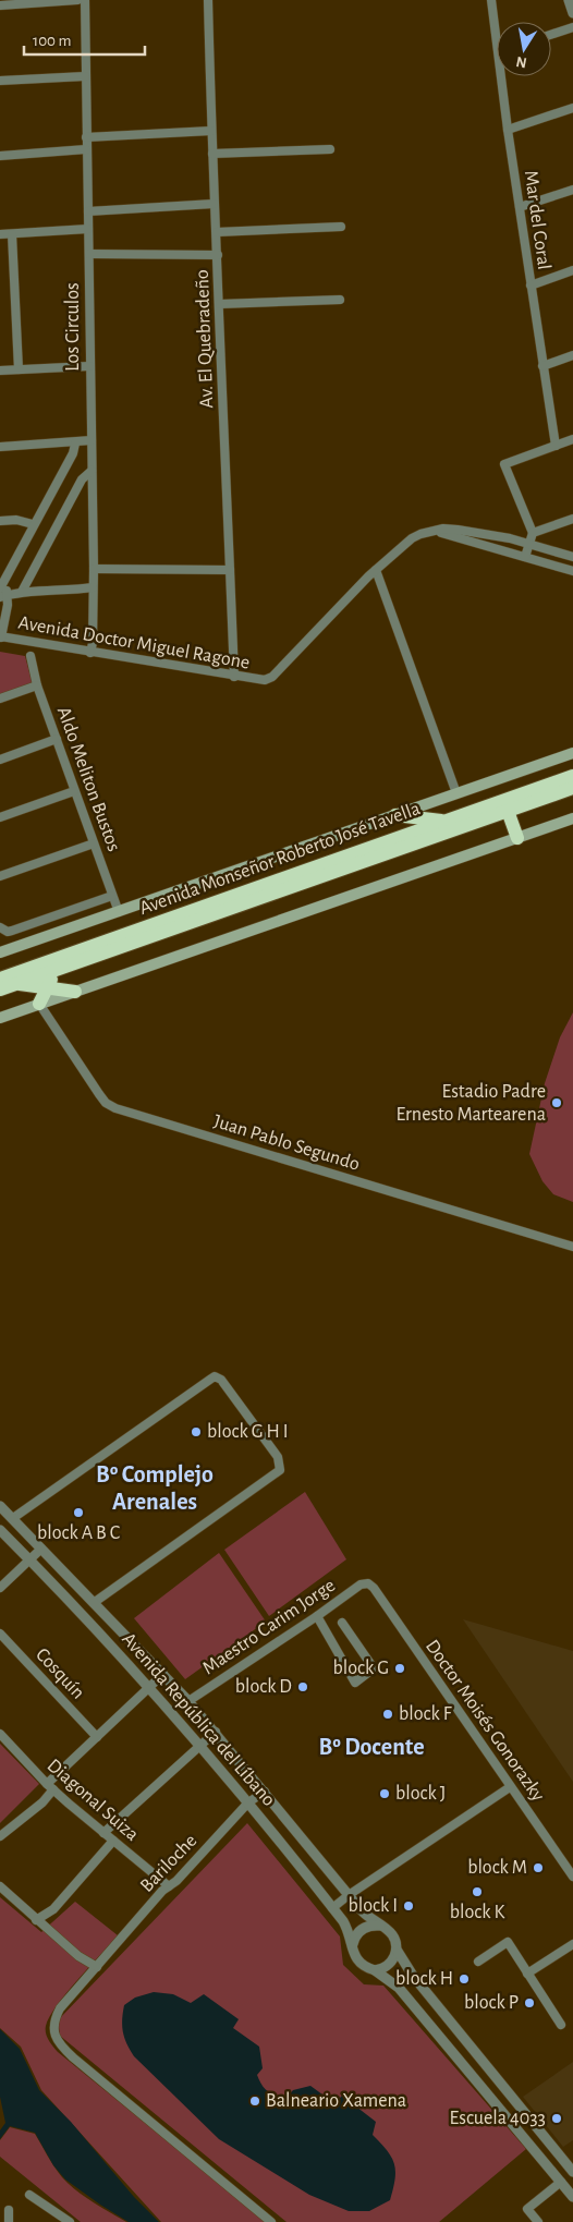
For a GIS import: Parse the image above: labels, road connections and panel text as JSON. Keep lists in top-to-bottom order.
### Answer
{
  "streets": {
    "highway": ["Avenida Monseñor Roberto José Tavella"],
    "street": [
      "Mar del Coral",
      "Los Circulos",
      "Av. El Quebradeño",
      "Avenida Doctor Miguel Ragone",
      "Aldo Meliton Bustos",
      "Juan Pablo Segundo",
      "Maestro Carim Jorge",
      "Cosquín",
      "Avenida República del Líbano",
      "Doctor Moisés Gonorazky",
      "Diagonal Suiza",
      "Bariloche"
    ]
  },
  "crossings": [
    ["Los Circulos", "Avenida Doctor Miguel Ragone"],
    ["Av. El Quebradeño", "Avenida Doctor Miguel Ragone"],
    ["Maestro Carim Jorge", "Avenida República del Líbano"],
    ["Maestro Carim Jorge", "Doctor Moisés Gonorazky"],
    ["Avenida República del Líbano", "Bariloche"],
    ["Diagonal Suiza", "Bariloche"]
  ],
  "districts": ["Bº Complejo Arenales", "Bº Docente"],
  "places": [
    "Estadio Padre Ernesto Martearena",
    "block G H I",
    "block A B C",
    "block G",
    "block D",
    "block F",
    "block J",
    "block M",
    "block K",
    "block I",
    "block H",
    "block P",
    "Balneario Xamena",
    "Escuela 4033"
  ],
  "scale_bar": "100 m",
  "north": "bottom"
}
